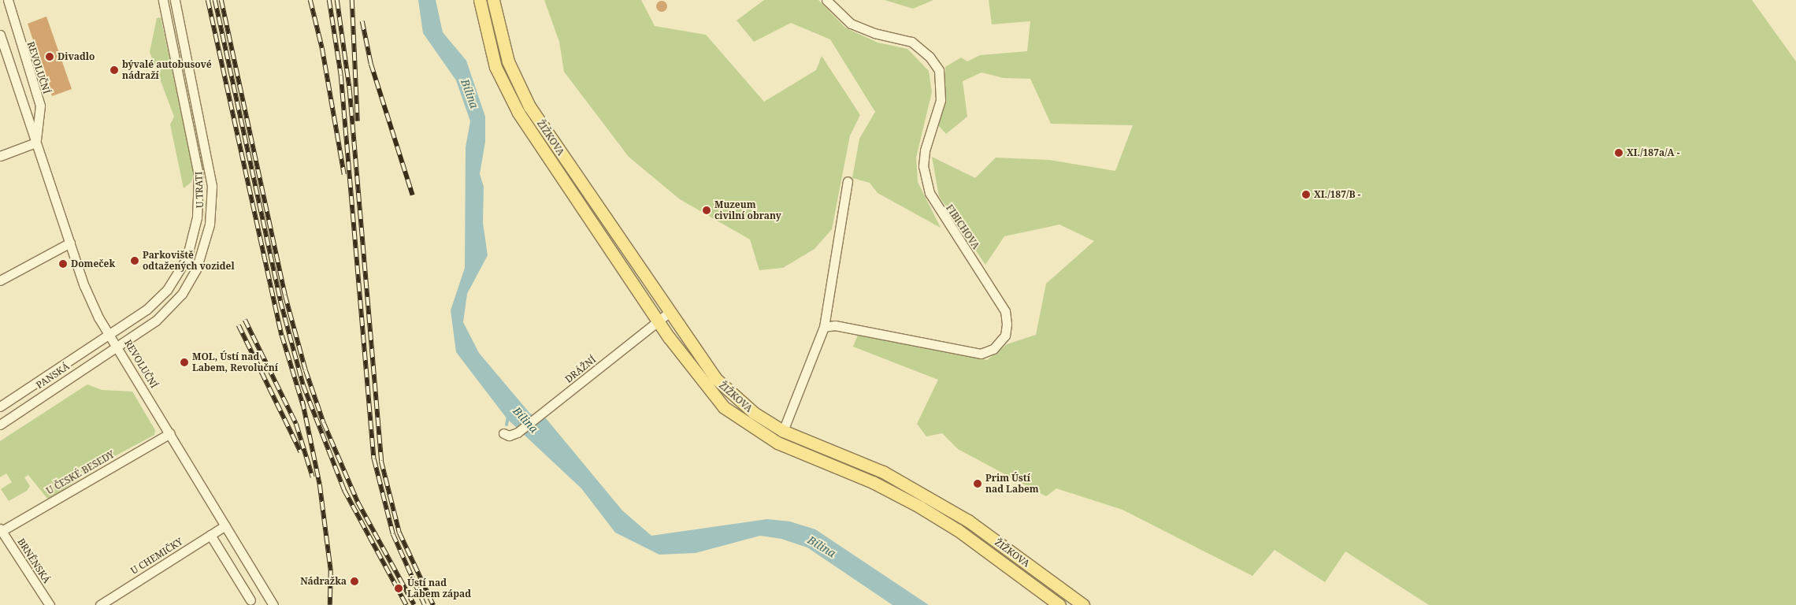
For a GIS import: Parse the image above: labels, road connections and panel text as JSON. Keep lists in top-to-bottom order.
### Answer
{
  "streets": {
    "main road": ["ŽIŽKOVA"],
    "street": [
      "REVOLUČNÍ",
      "U TRATI",
      "FIBICHOVA",
      "DRÁŽNÍ",
      "PANSKÁ",
      "U ČESKÉ BESEDY",
      "U CHEMIČKY",
      "BRNĚNSKÁ"
    ]
  },
  "crossings": [
    ["REVOLUČNÍ", "U TRATI"],
    ["REVOLUČNÍ", "PANSKÁ"],
    ["REVOLUČNÍ", "U ČESKÉ BESEDY"],
    ["REVOLUČNÍ", "U CHEMIČKY"],
    ["ŽIŽKOVA", "DRÁŽNÍ"],
    ["U TRATI", "PANSKÁ"],
    ["U ČESKÉ BESEDY", "BRNĚNSKÁ"]
  ],
  "water": ["Bílina"],
  "places": [
    "Divadlo",
    "bývalé autobusové nádraží",
    "XI./187a/A -",
    "XI./187/B -",
    "Muzeum civilní obrany",
    "Parkoviště odtažených vozidel",
    "Domeček",
    "MOL, Ústí nad Labem, Revoluční",
    "Prim Ústí nad Labem",
    "Nádražka",
    "Ústí nad Labem západ"
  ]
}
